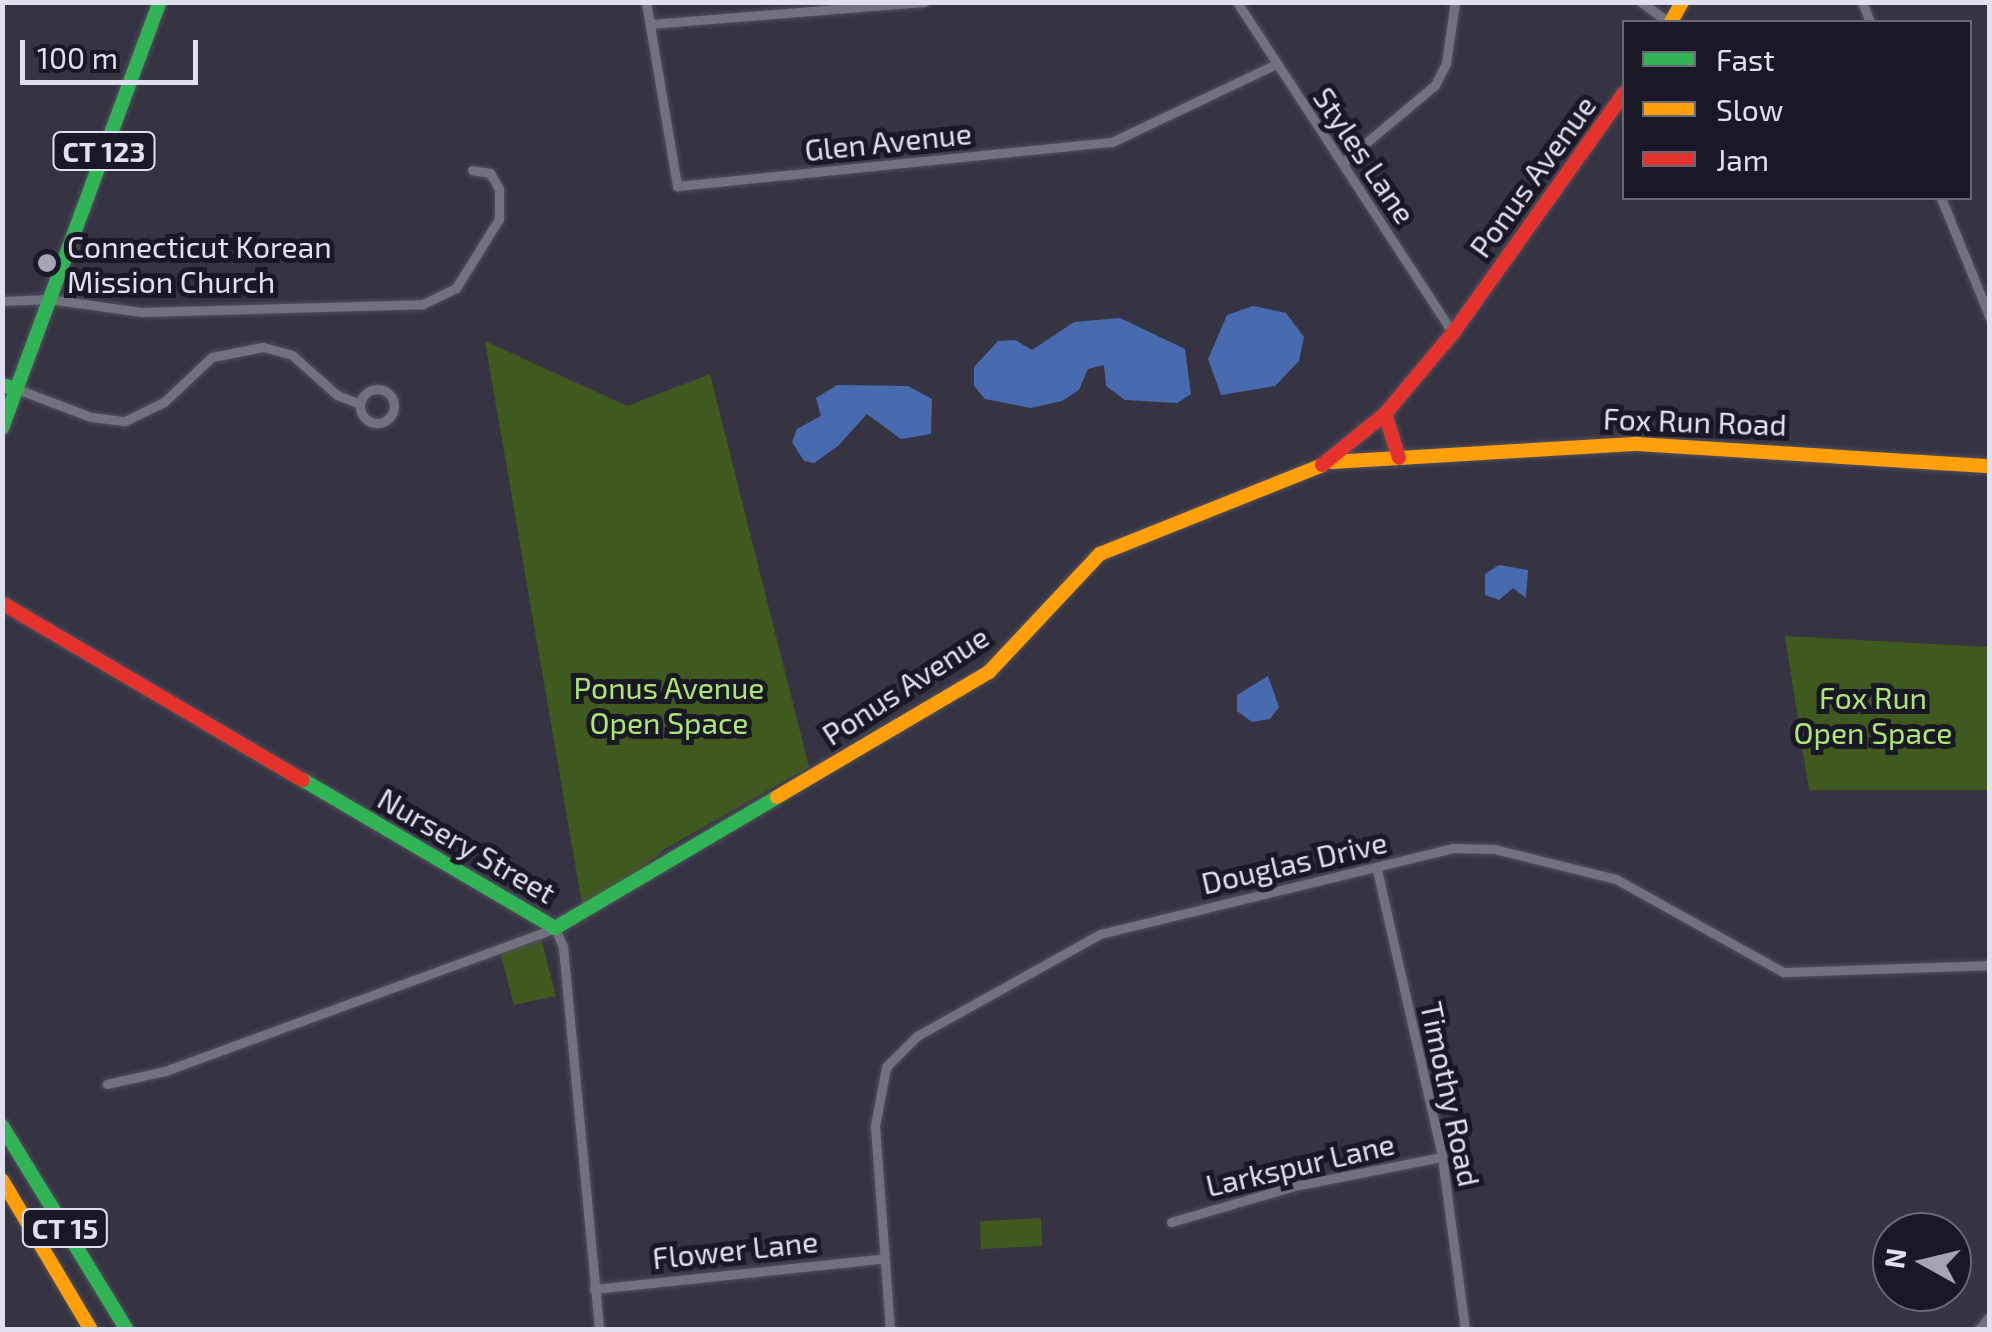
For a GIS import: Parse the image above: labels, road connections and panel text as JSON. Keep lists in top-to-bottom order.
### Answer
{
  "streets": {
    "main road": [
      "CT 123",
      "Ponus Avenue",
      "Fox Run Road",
      "Nursery Street",
      "CT 15"
    ],
    "street": [
      "Glen Avenue",
      "Styles Lane",
      "Douglas Drive",
      "Timothy Road",
      "Larkspur Lane",
      "Flower Lane"
    ]
  },
  "crossings": [
    ["Glen Avenue", "Styles Lane"],
    ["Styles Lane", "Ponus Avenue"],
    ["Ponus Avenue", "Fox Run Road"],
    ["Ponus Avenue", "Nursery Street"],
    ["Nursery Street", "Flower Lane"],
    ["Douglas Drive", "Timothy Road"],
    ["Douglas Drive", "Flower Lane"],
    ["Timothy Road", "Larkspur Lane"]
  ],
  "parks": ["Ponus Avenue Open Space", "Fox Run Open Space"],
  "places": ["Connecticut Korean Mission Church"],
  "legend": ["Fast", "Slow", "Jam"],
  "scale_bar": "100 m",
  "north": "left"
}
